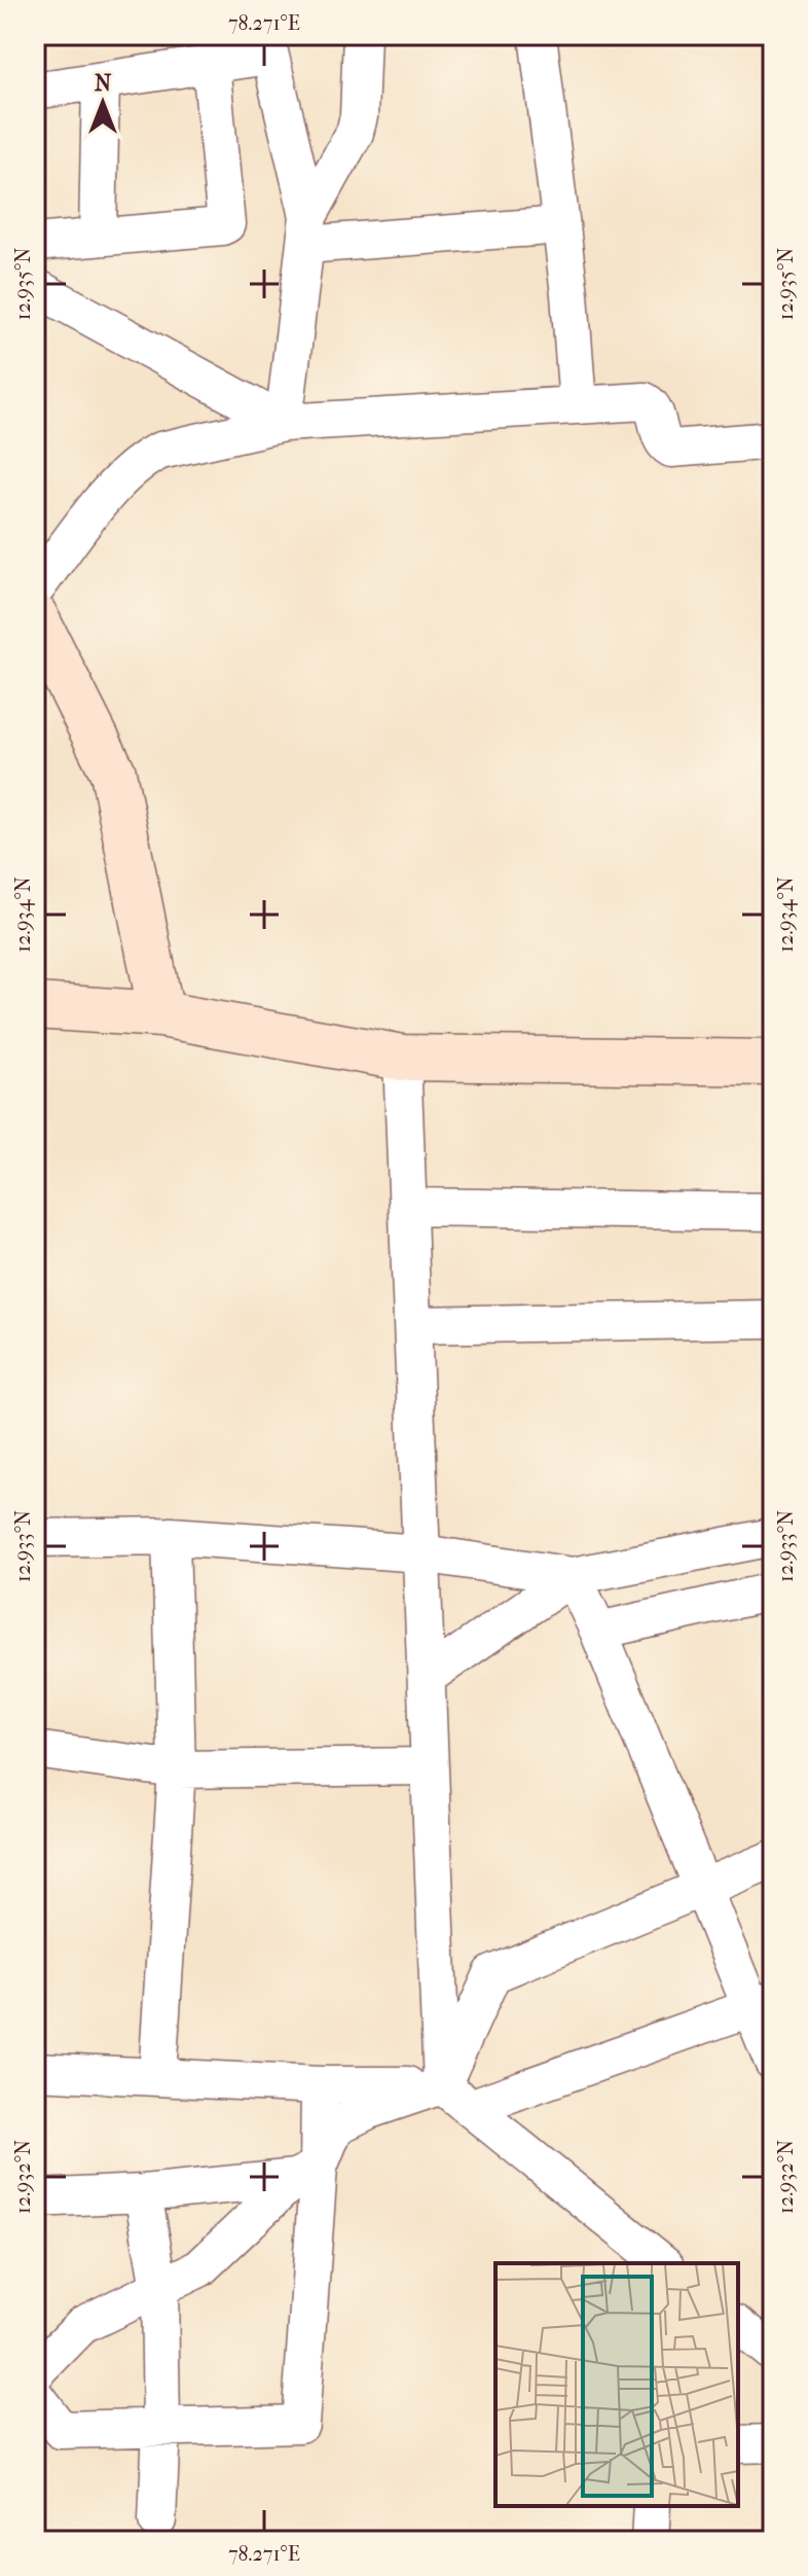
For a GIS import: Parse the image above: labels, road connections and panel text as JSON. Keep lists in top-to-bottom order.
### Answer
{
  "north": "top",
  "coordinates": [
    "78.271°E",
    "12.935°N",
    "12.934°N",
    "12.933°N",
    "12.932°N"
  ]
}
